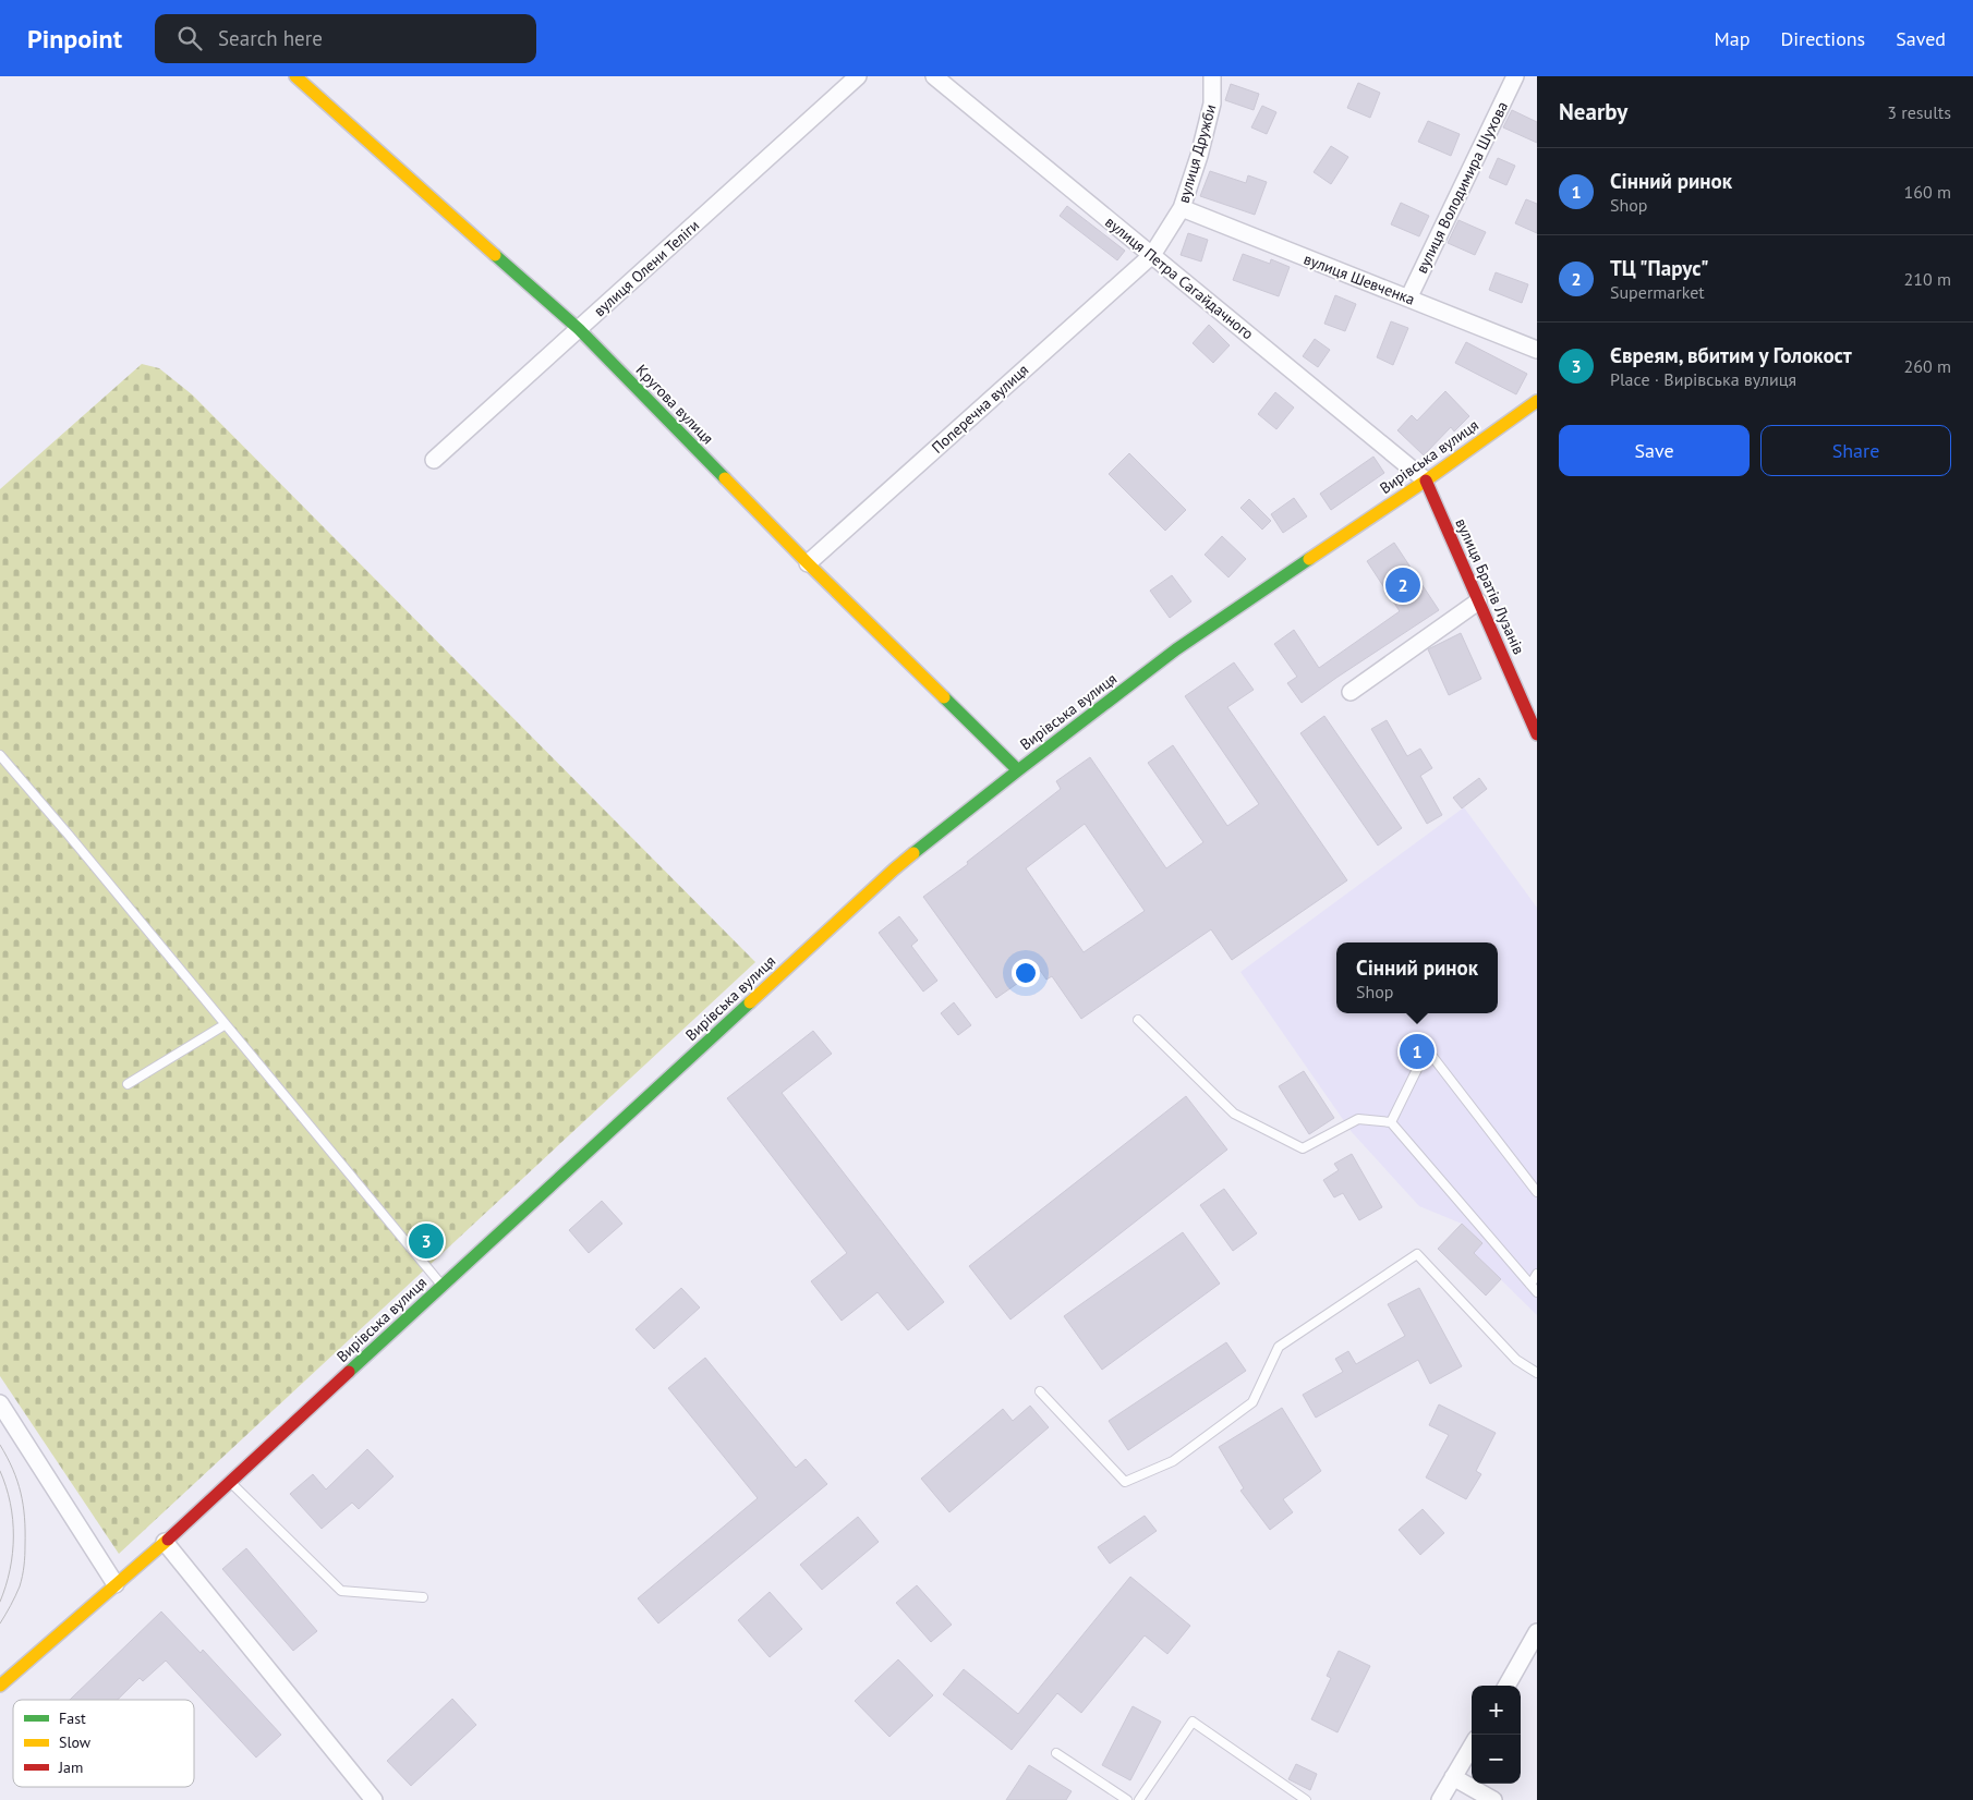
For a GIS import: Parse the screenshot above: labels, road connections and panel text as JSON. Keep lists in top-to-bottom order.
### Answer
{
  "streets": {
    "main road": ["Кругова вулиця", "Вирівська вулиця", "вулиця Братів Лузанів"],
    "street": [
      "вулиця Дружби",
      "вулиця Володимира Шухова",
      "вулиця Олени Теліги",
      "вулиця Петра Сагайдачного",
      "вулиця Шевченка",
      "Поперечна вулиця"
    ]
  },
  "crossings": [
    ["вулиця Дружби", "вулиця Петра Сагайдачного"],
    ["вулиця Дружби", "вулиця Шевченка"],
    ["вулиця Дружби", "Поперечна вулиця"],
    ["вулиця Володимира Шухова", "вулиця Шевченка"],
    ["вулиця Олени Теліги", "Кругова вулиця"],
    ["вулиця Петра Сагайдачного", "Поперечна вулиця"],
    ["вулиця Петра Сагайдачного", "Вирівська вулиця"],
    ["вулиця Петра Сагайдачного", "вулиця Братів Лузанів"],
    ["Кругова вулиця", "Поперечна вулиця"],
    ["Кругова вулиця", "Вирівська вулиця"],
    ["Вирівська вулиця", "вулиця Братів Лузанів"]
  ],
  "legend": ["Fast", "Slow", "Jam"],
  "page": {
    "header": "Pinpoint",
    "search": "Search here",
    "nav": ["Map", "Directions", "Saved"],
    "heading": ["Nearby", "3 results"],
    "list": [
      {
        "mark": "1",
        "name": "Сінний ринок",
        "note": "Shop",
        "value": "160 m"
      },
      {
        "mark": "2",
        "name": "ТЦ \"Парус\"",
        "note": "Supermarket",
        "value": "210 m"
      },
      {
        "mark": "3",
        "name": "Євреям, вбитим у Голокост",
        "note": "Place · Вирівська вулиця",
        "value": "260 m"
      }
    ],
    "buttons": ["Save", "Share"],
    "pins": ["2", "1", "3"],
    "popup": ["Сінний ринок", "Shop"],
    "map_buttons": ["+", "−"]
  }
}
